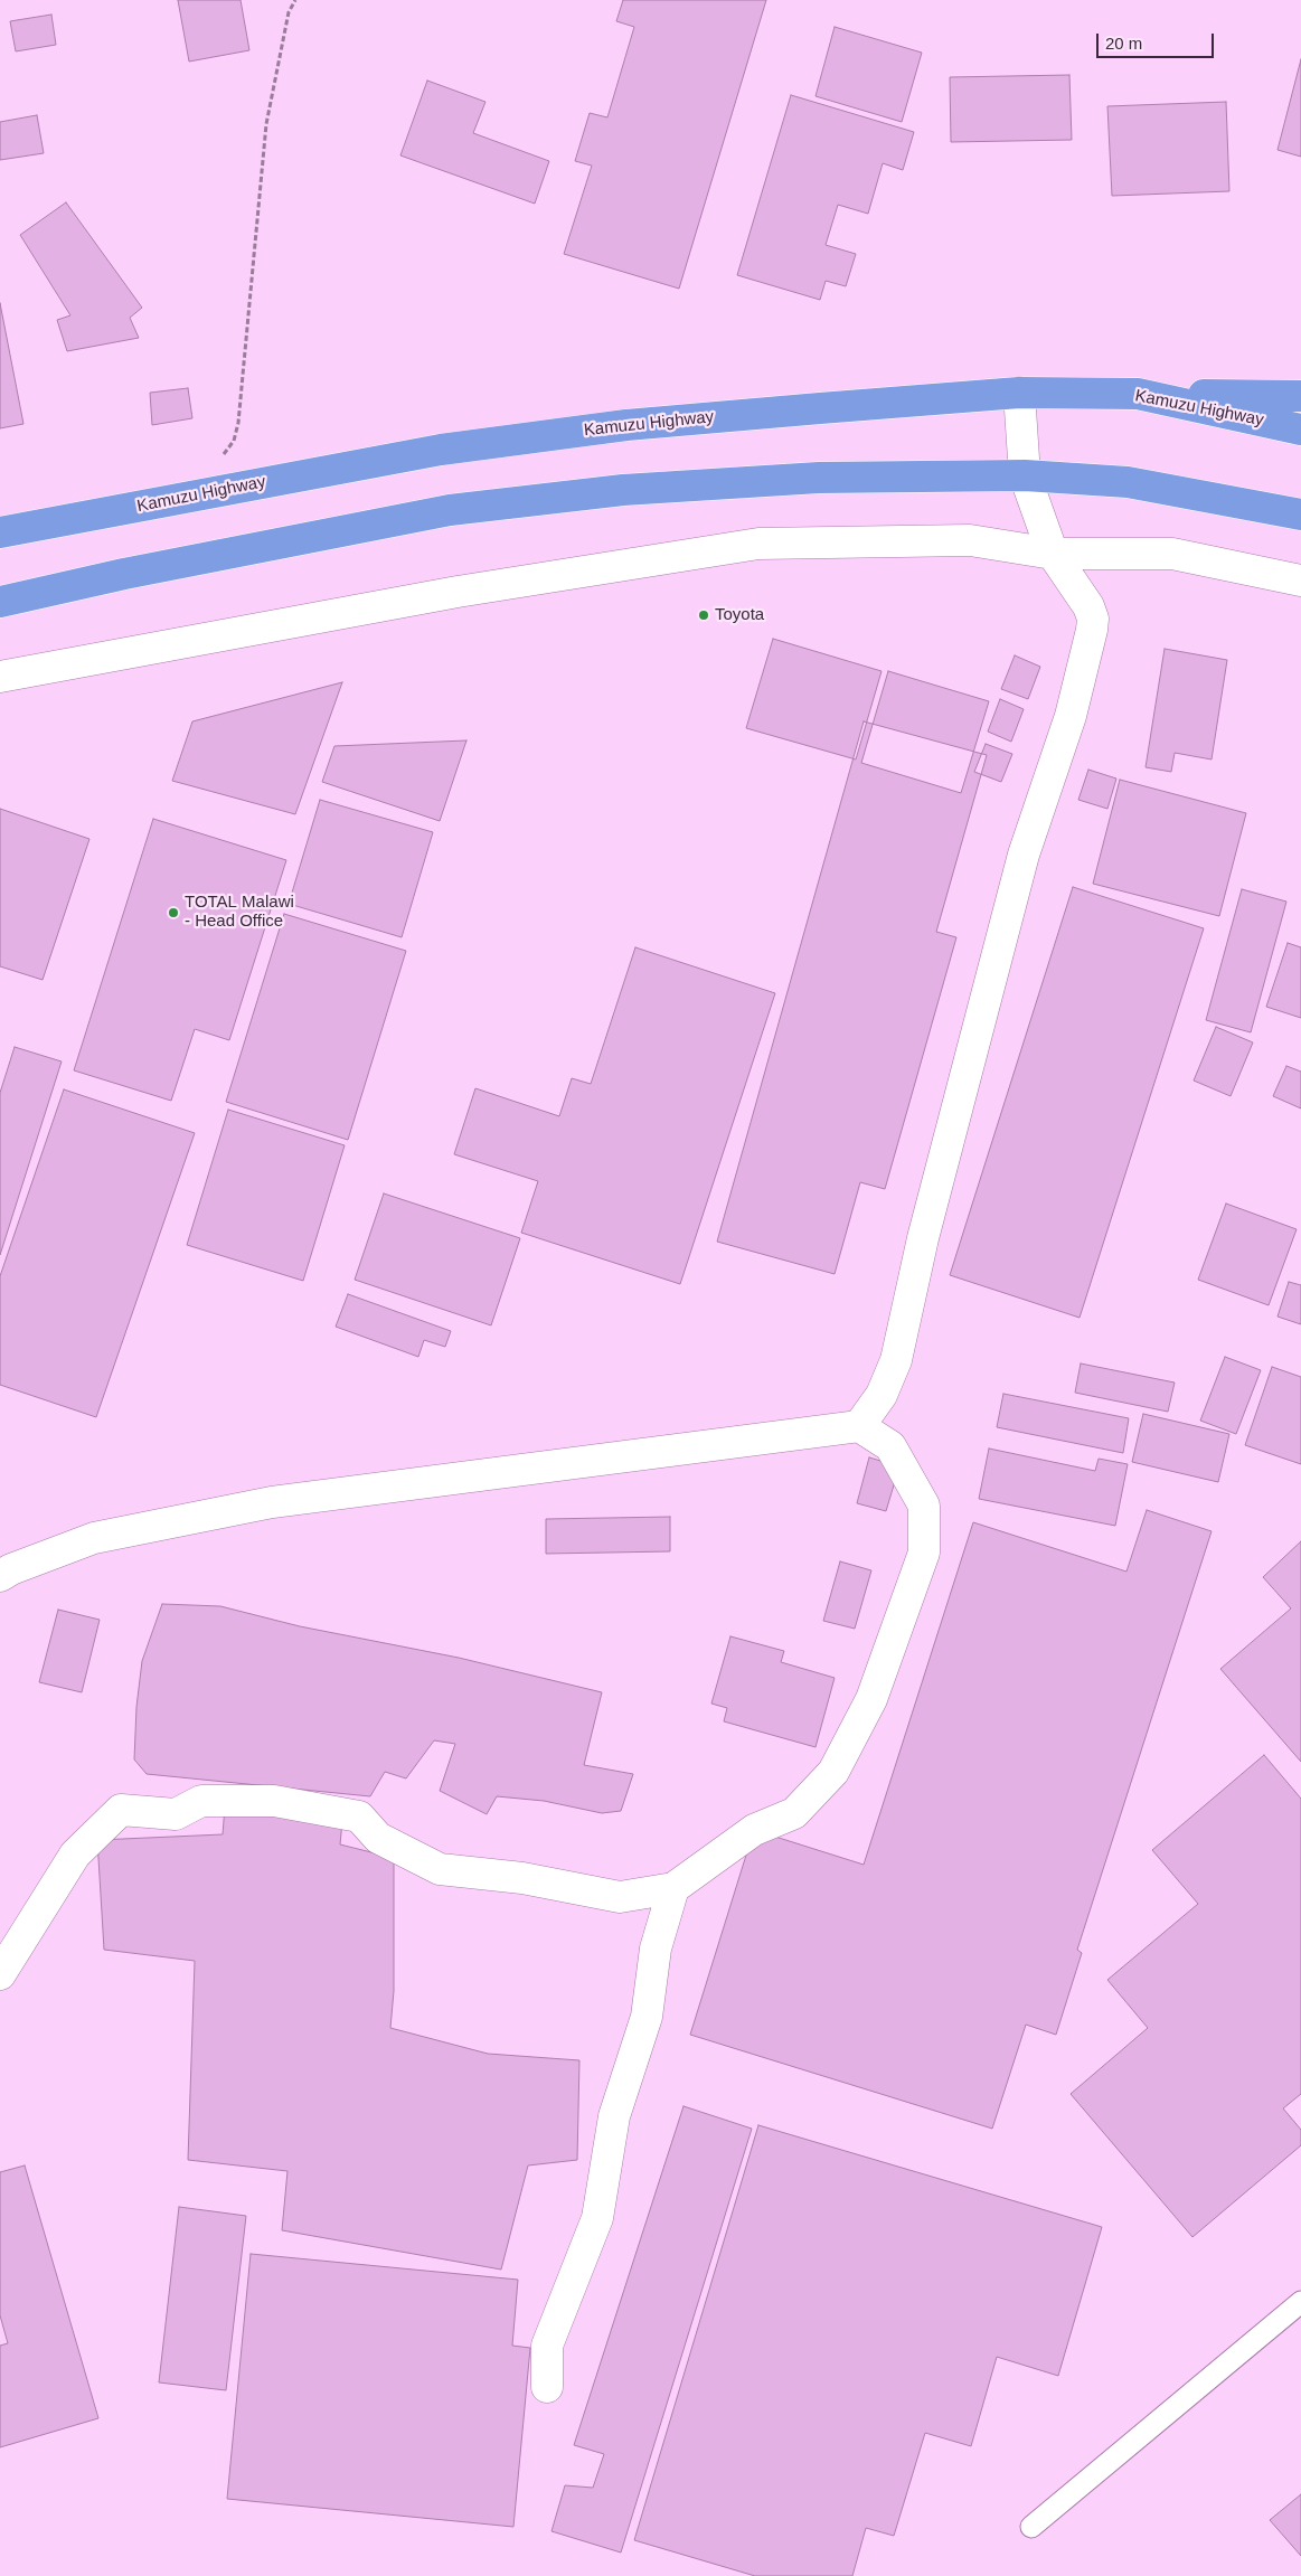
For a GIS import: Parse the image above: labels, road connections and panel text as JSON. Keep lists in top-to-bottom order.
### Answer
{
  "streets": {
    "highway": ["Kamuzu Highway"]
  },
  "places": ["Toyota", "TOTAL Malawi - Head Office"],
  "scale_bar": "20 m"
}
